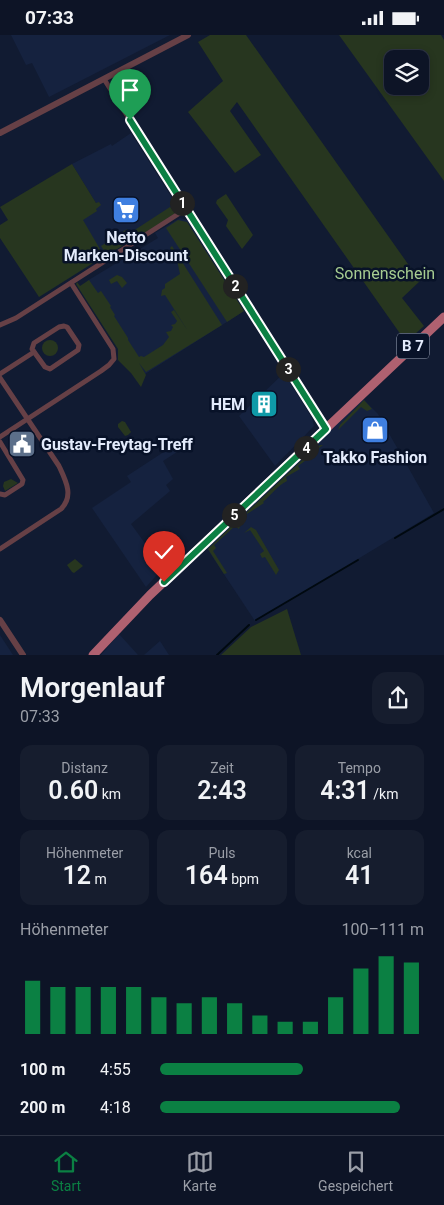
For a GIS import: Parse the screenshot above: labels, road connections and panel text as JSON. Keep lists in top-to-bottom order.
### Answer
{
  "streets": {
    "main road": ["B 7"]
  },
  "parks": ["Sonnenschein"],
  "places": {
    "supermarket": ["Netto Marken-Discount"],
    "building": ["HEM"],
    "shop": ["Takko Fashion"],
    "public building": ["Gustav-Freytag-Treff"]
  },
  "page": {
    "status": "07:33",
    "pins": [
      "1",
      "2",
      "3",
      "4",
      "5"
    ],
    "heading": ["Morgenlauf", "07:33"],
    "stats": [
      ["Distanz", "0.60 km"],
      ["Zeit", "2:43"],
      ["Tempo", "4:31 /km"],
      ["Höhenmeter", "12 m"],
      ["Puls", "164 bpm"],
      ["kcal", "41"]
    ],
    "chart": ["Höhenmeter", "100–111 m"],
    "list": [
      {
        "name": "100 m",
        "note": "4:55"
      },
      {
        "name": "200 m",
        "note": "4:18"
      }
    ],
    "tabs": ["Start", "Karte", "Gespeichert"]
  }
}
